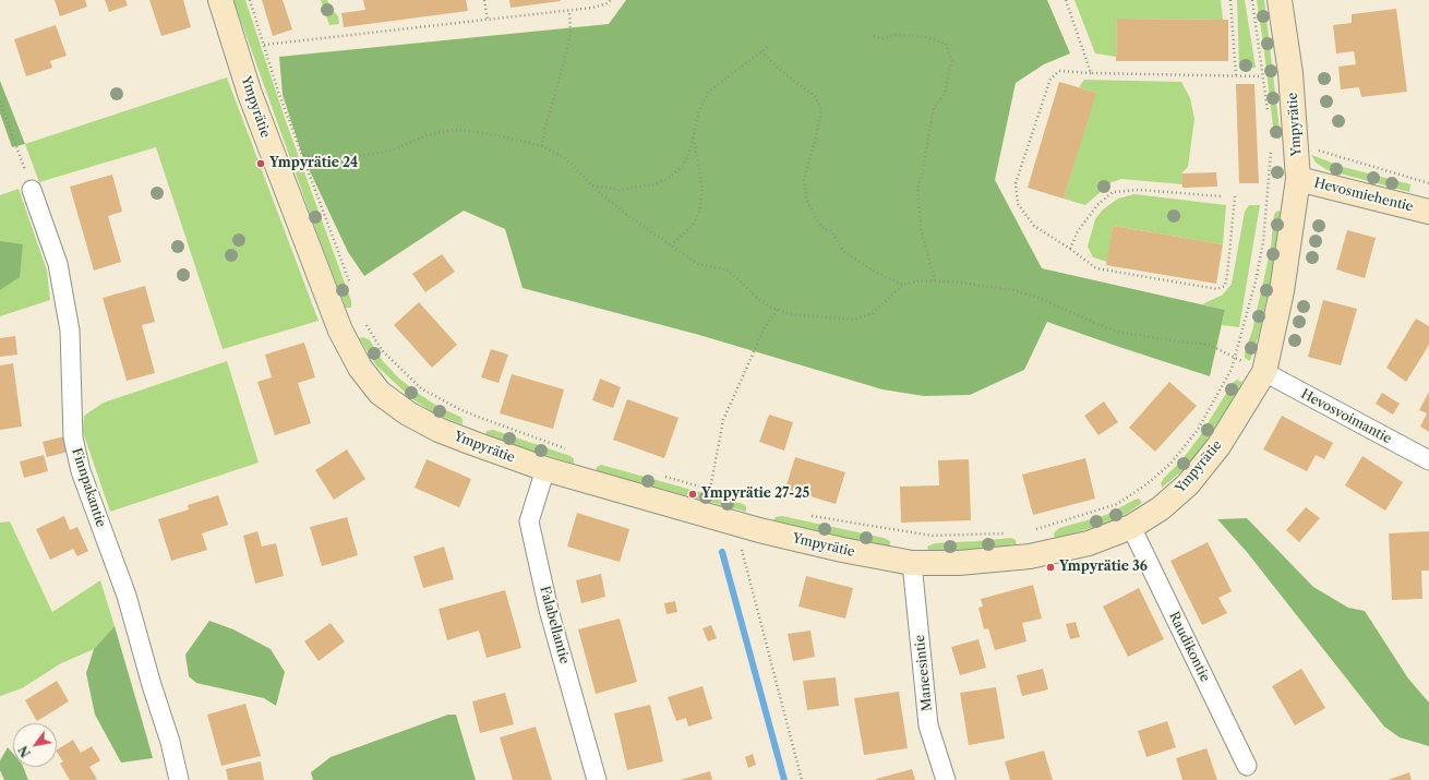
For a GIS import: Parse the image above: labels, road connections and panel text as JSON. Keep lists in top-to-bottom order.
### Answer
{
  "streets": {
    "street": [
      "Ympyrätie",
      "Hevosmiehentie",
      "Hevosvoimantie",
      "Finnpakantie",
      "Falabellantie",
      "Raudikontie",
      "Maneesintie"
    ]
  },
  "crossings": [
    ["Ympyrätie", "Hevosmiehentie"],
    ["Ympyrätie", "Hevosvoimantie"],
    ["Ympyrätie", "Falabellantie"],
    ["Ympyrätie", "Raudikontie"],
    ["Ympyrätie", "Maneesintie"]
  ],
  "places": ["Ympyrätie 24", "Ympyrätie 27-25", "Ympyrätie 36"],
  "north": "bottom left"
}
